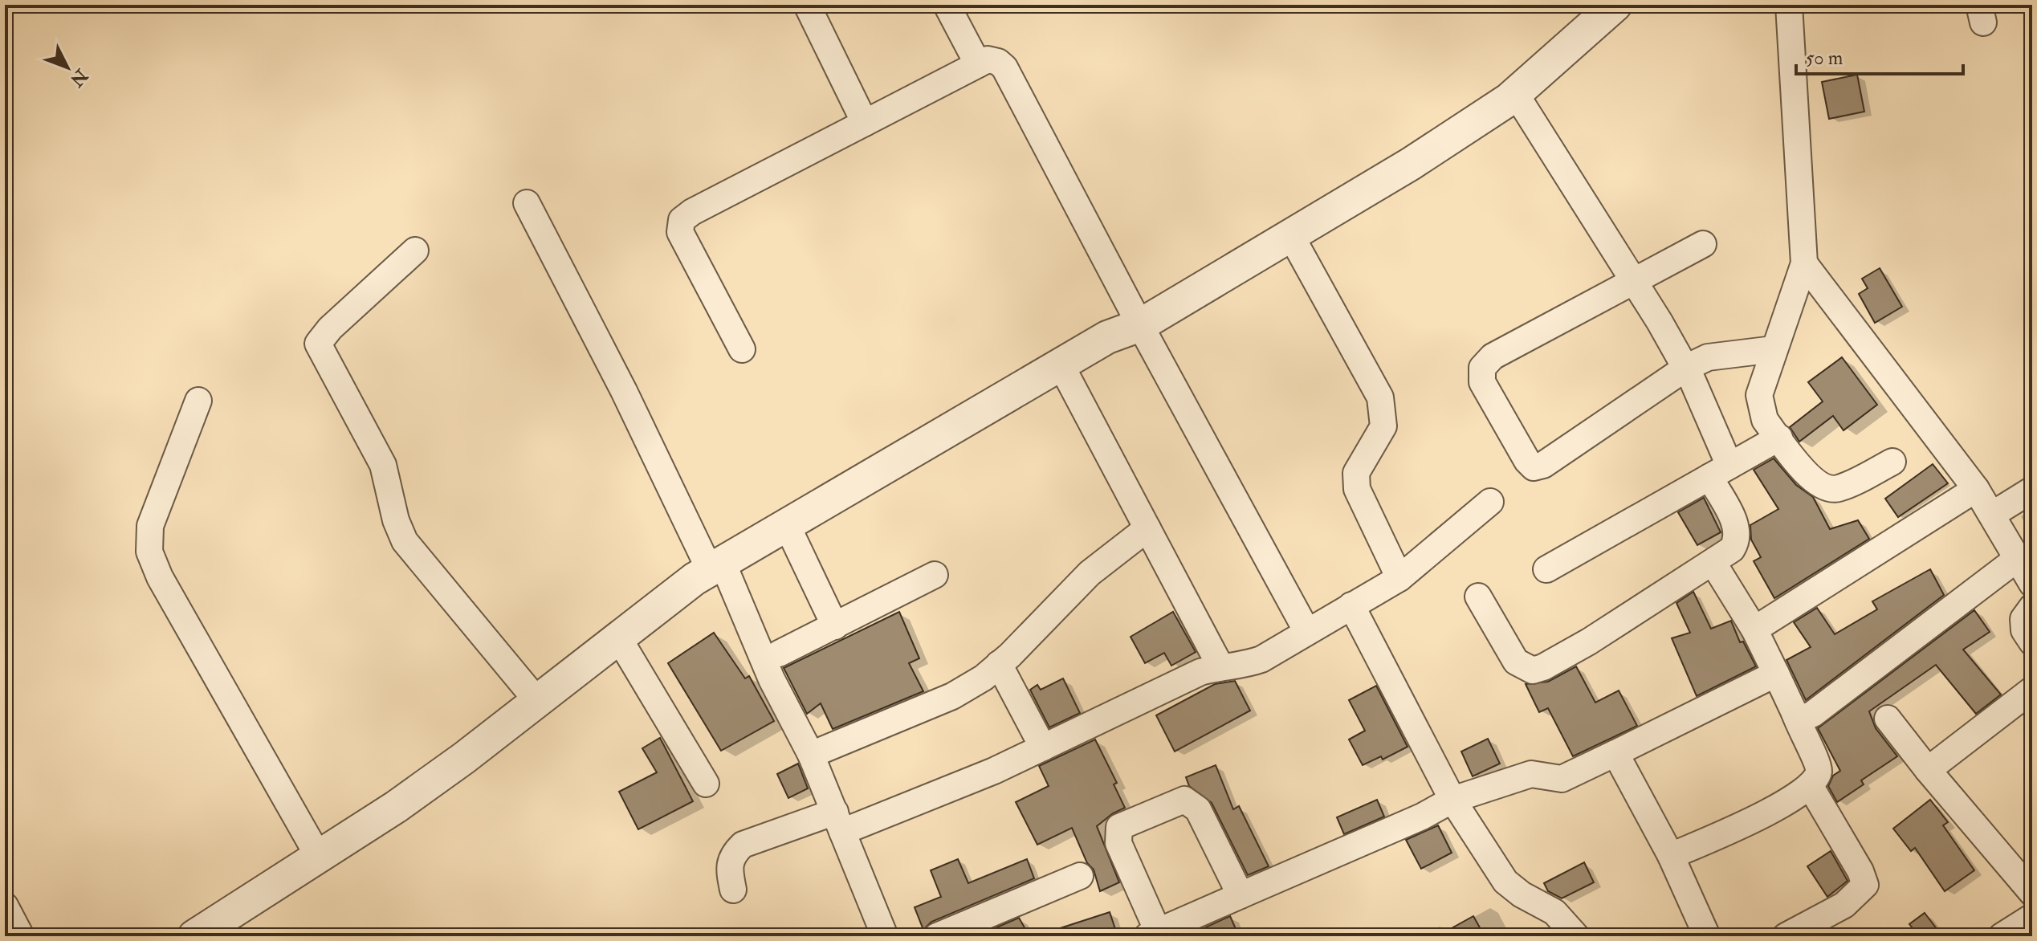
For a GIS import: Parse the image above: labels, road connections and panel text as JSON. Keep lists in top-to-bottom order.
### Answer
{
  "scale_bar": "50 m",
  "north": "bottom right"
}
